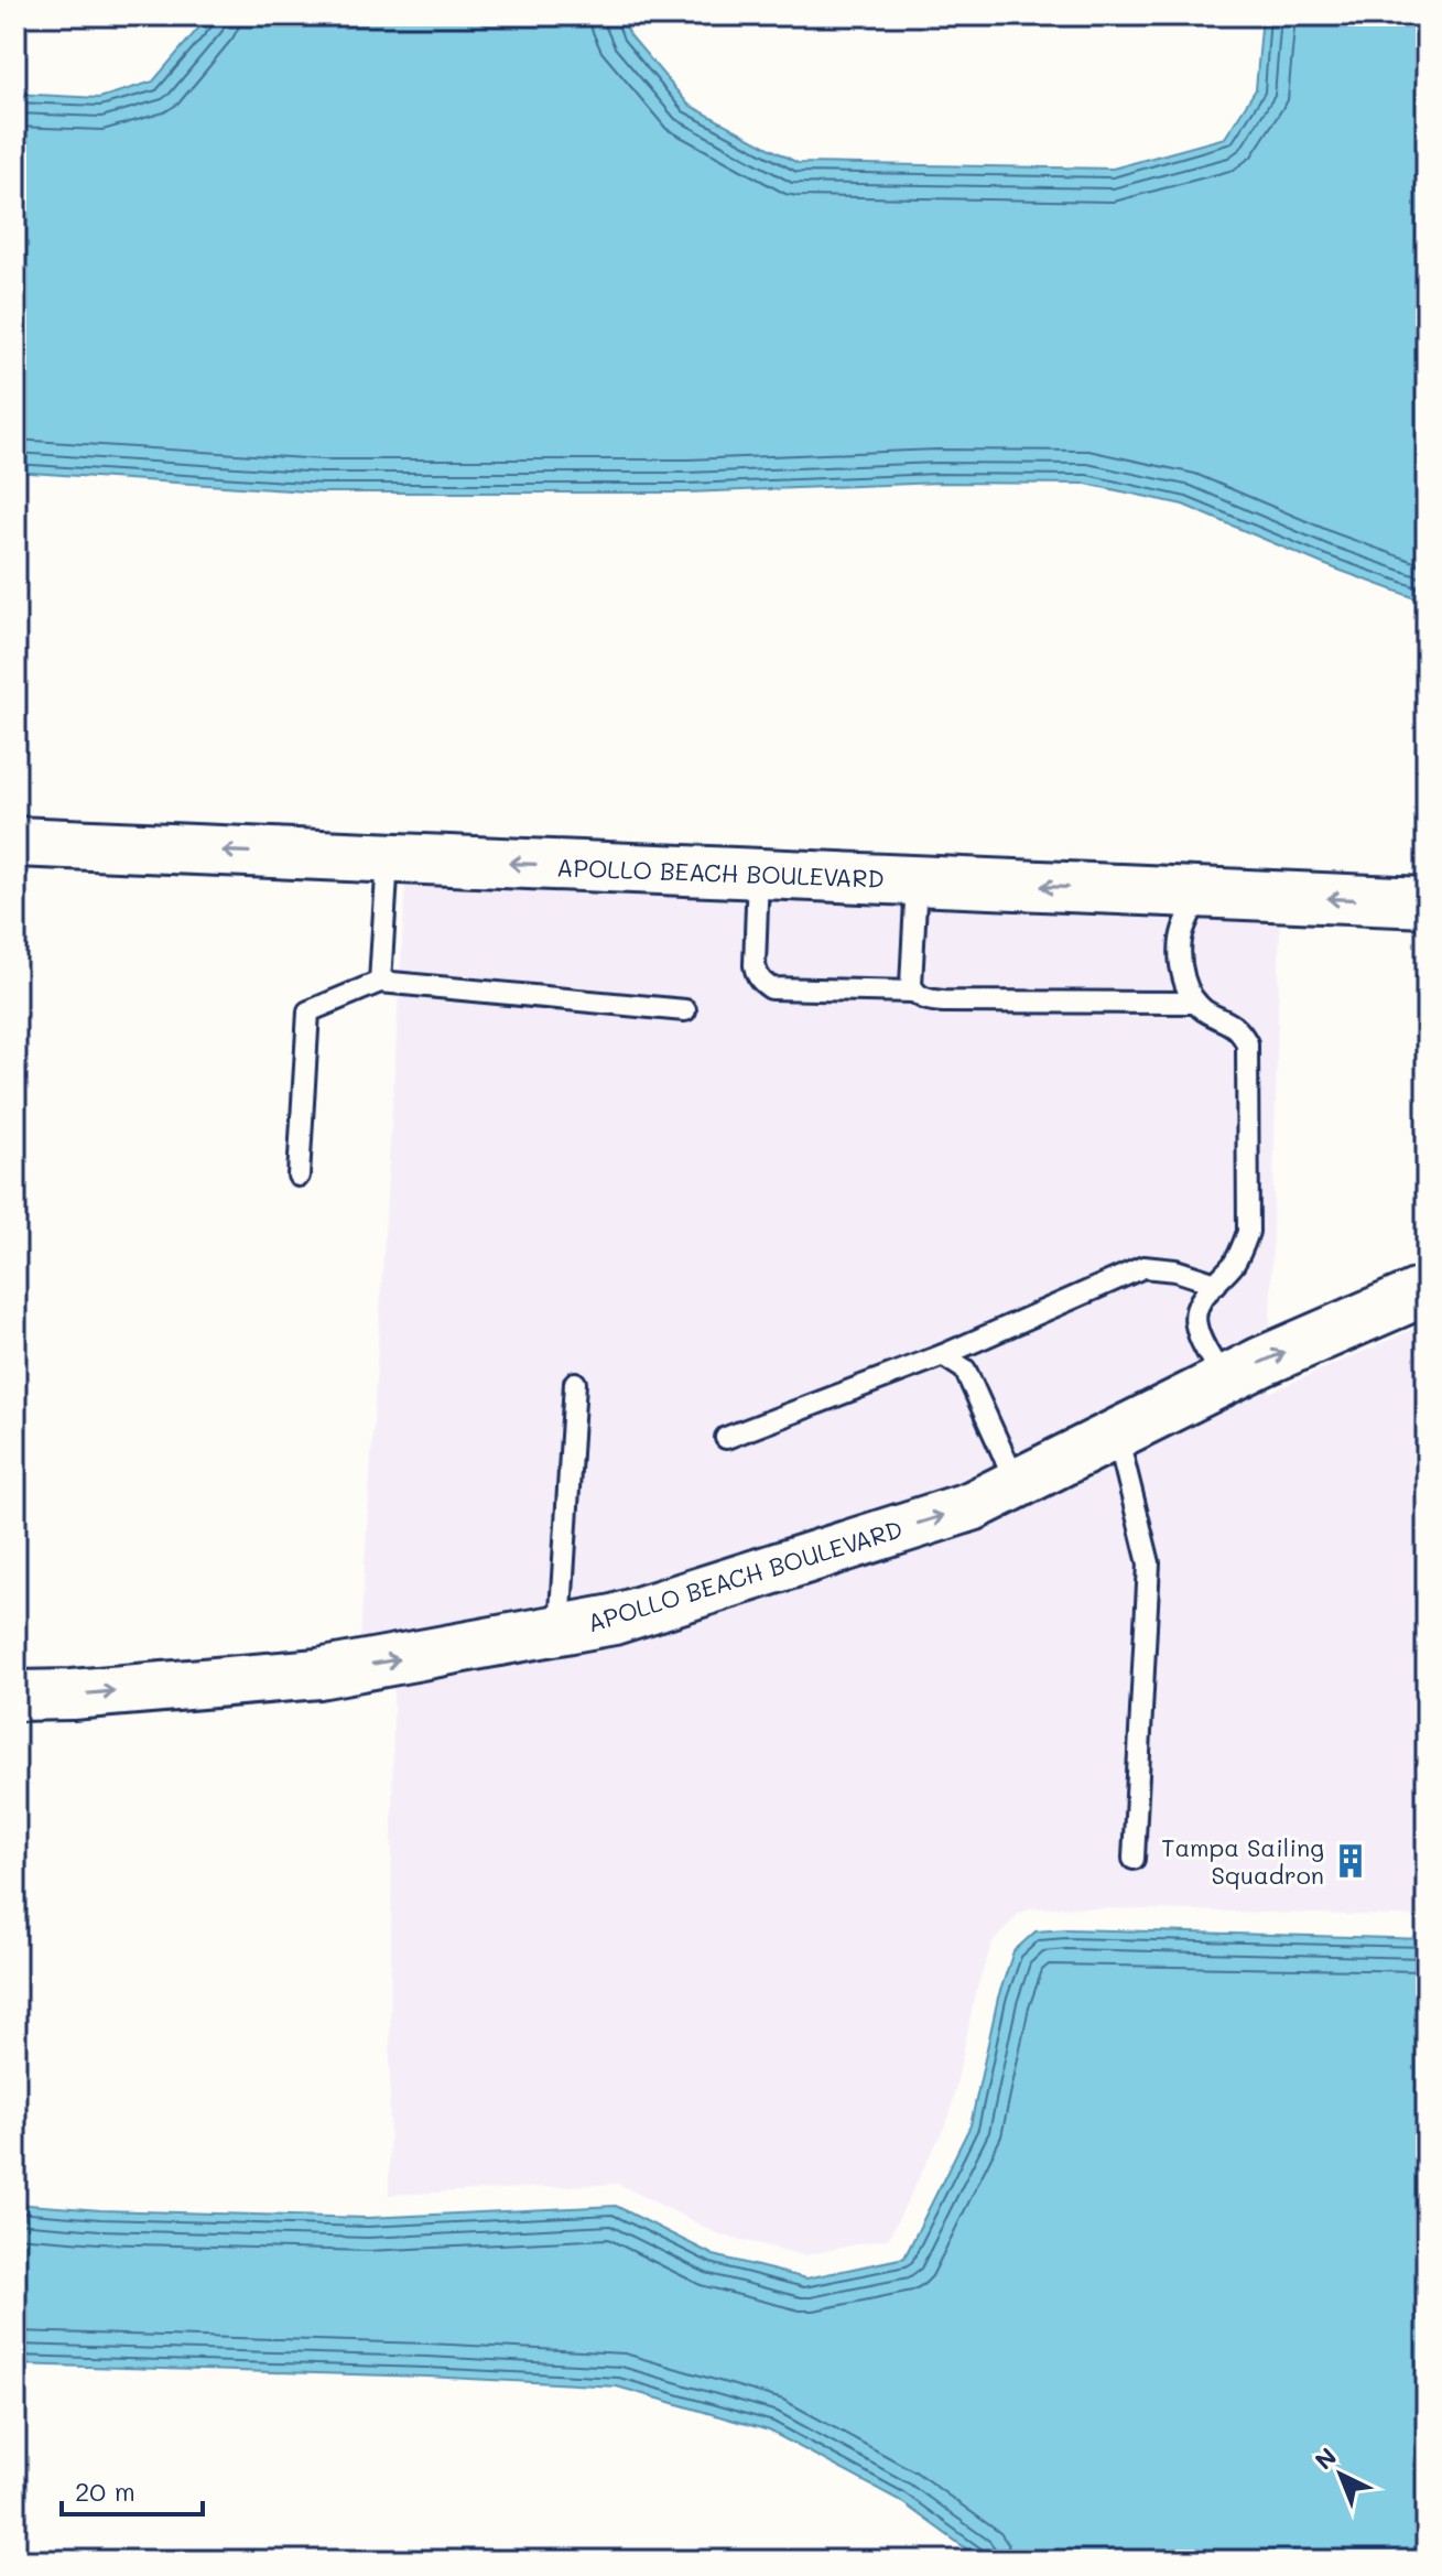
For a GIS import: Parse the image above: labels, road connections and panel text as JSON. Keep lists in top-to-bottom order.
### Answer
{
  "streets": {
    "main road": ["APOLLO BEACH BOULEVARD"]
  },
  "places": {
    "building": ["Tampa Sailing Squadron"]
  },
  "scale_bar": "20 m",
  "north": "top left"
}
